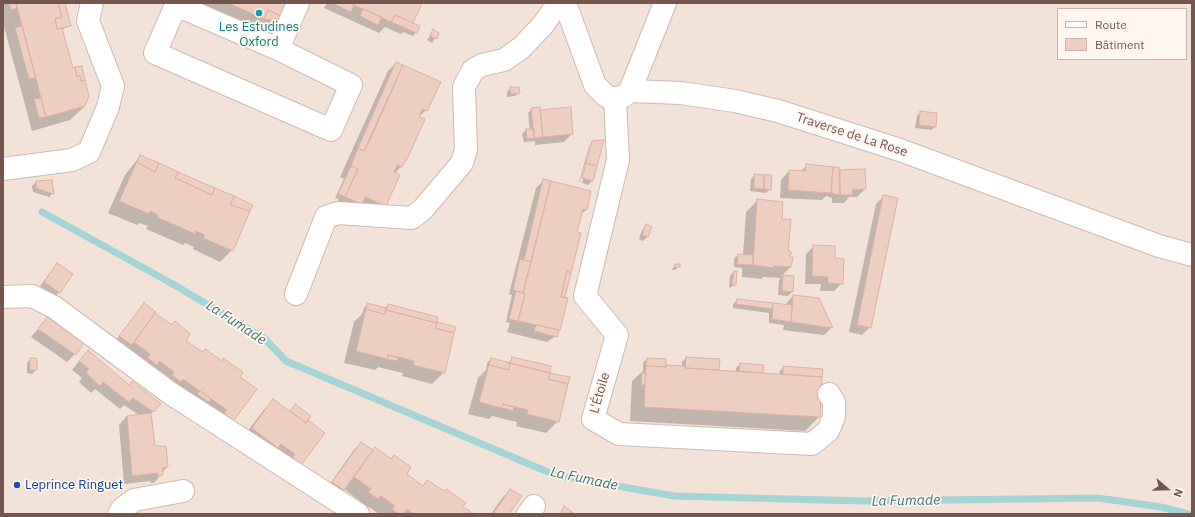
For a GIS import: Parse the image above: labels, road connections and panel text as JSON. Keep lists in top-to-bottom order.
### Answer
{
  "streets": {
    "street": ["Traverse de La Rose", "L'Étoile"]
  },
  "crossings": [
    ["Traverse de La Rose", "L'Étoile"]
  ],
  "water": ["La Fumade"],
  "places": ["Les Estudines Oxford", "Leprince Ringuet"],
  "legend": ["Route", "Bâtiment"],
  "north": "right"
}
